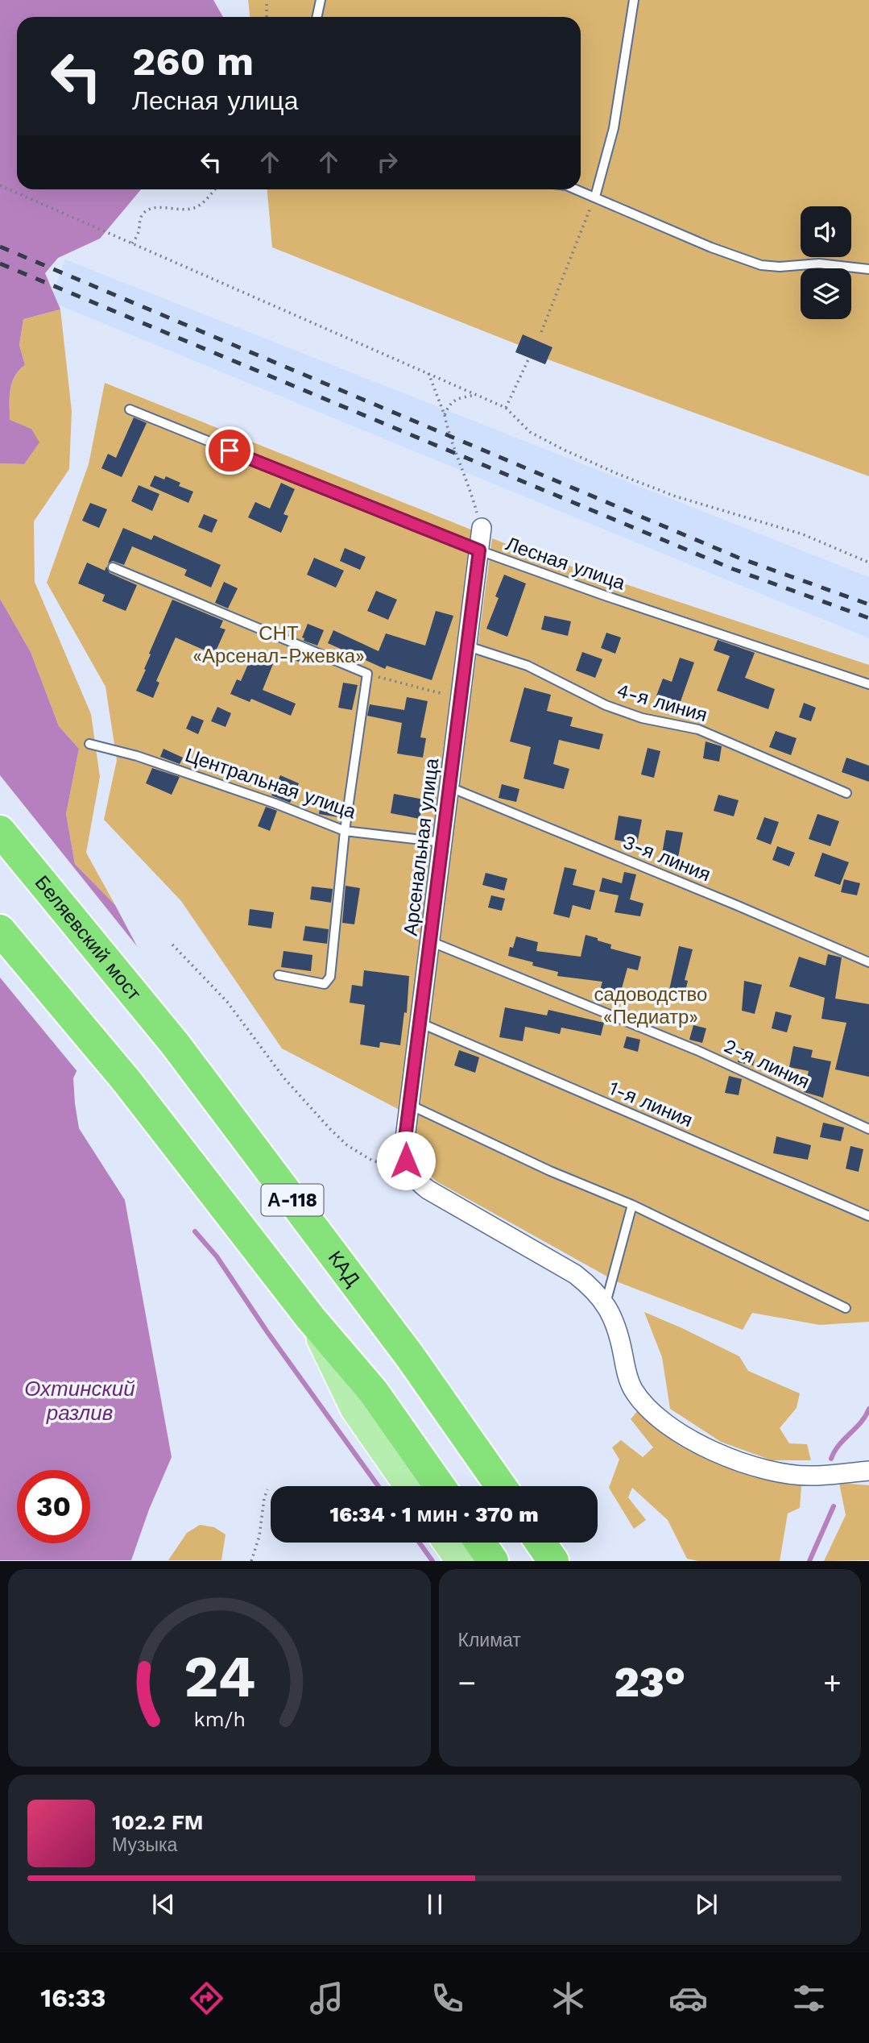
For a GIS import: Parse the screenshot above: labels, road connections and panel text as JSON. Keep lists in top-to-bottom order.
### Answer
{
  "streets": {
    "highway": ["Беляевский мост", "А-118", "КАД"],
    "street": ["Арсенальная улица"],
    "lane": [
      "Лесная улица",
      "4-я линия",
      "Центральная улица",
      "3-я линия",
      "2-я линия",
      "1-я линия"
    ]
  },
  "crossings": [
    ["Лесная улица", "Арсенальная улица"],
    ["4-я линия", "Арсенальная улица"],
    ["Центральная улица", "Арсенальная улица"],
    ["Арсенальная улица", "3-я линия"],
    ["Арсенальная улица", "2-я линия"],
    ["Арсенальная улица", "1-я линия"],
    ["Беляевский мост", "КАД"]
  ],
  "water": ["Охтинский разлив"],
  "parks": ["СНТ «Арсенал-Ржевка»", "садоводство «Педиатр»"],
  "page": {
    "turn": ["260 m", "Лесная улица"],
    "limit": "30",
    "trip": "16:34 · 1 мин · 370 m",
    "tile": "Климат",
    "heat": ["−", "23°", "+"],
    "song": ["102.2 FM", "Музыка"],
    "tabs": "16:33",
    "gauge": ["24", "km/h"]
  }
}
